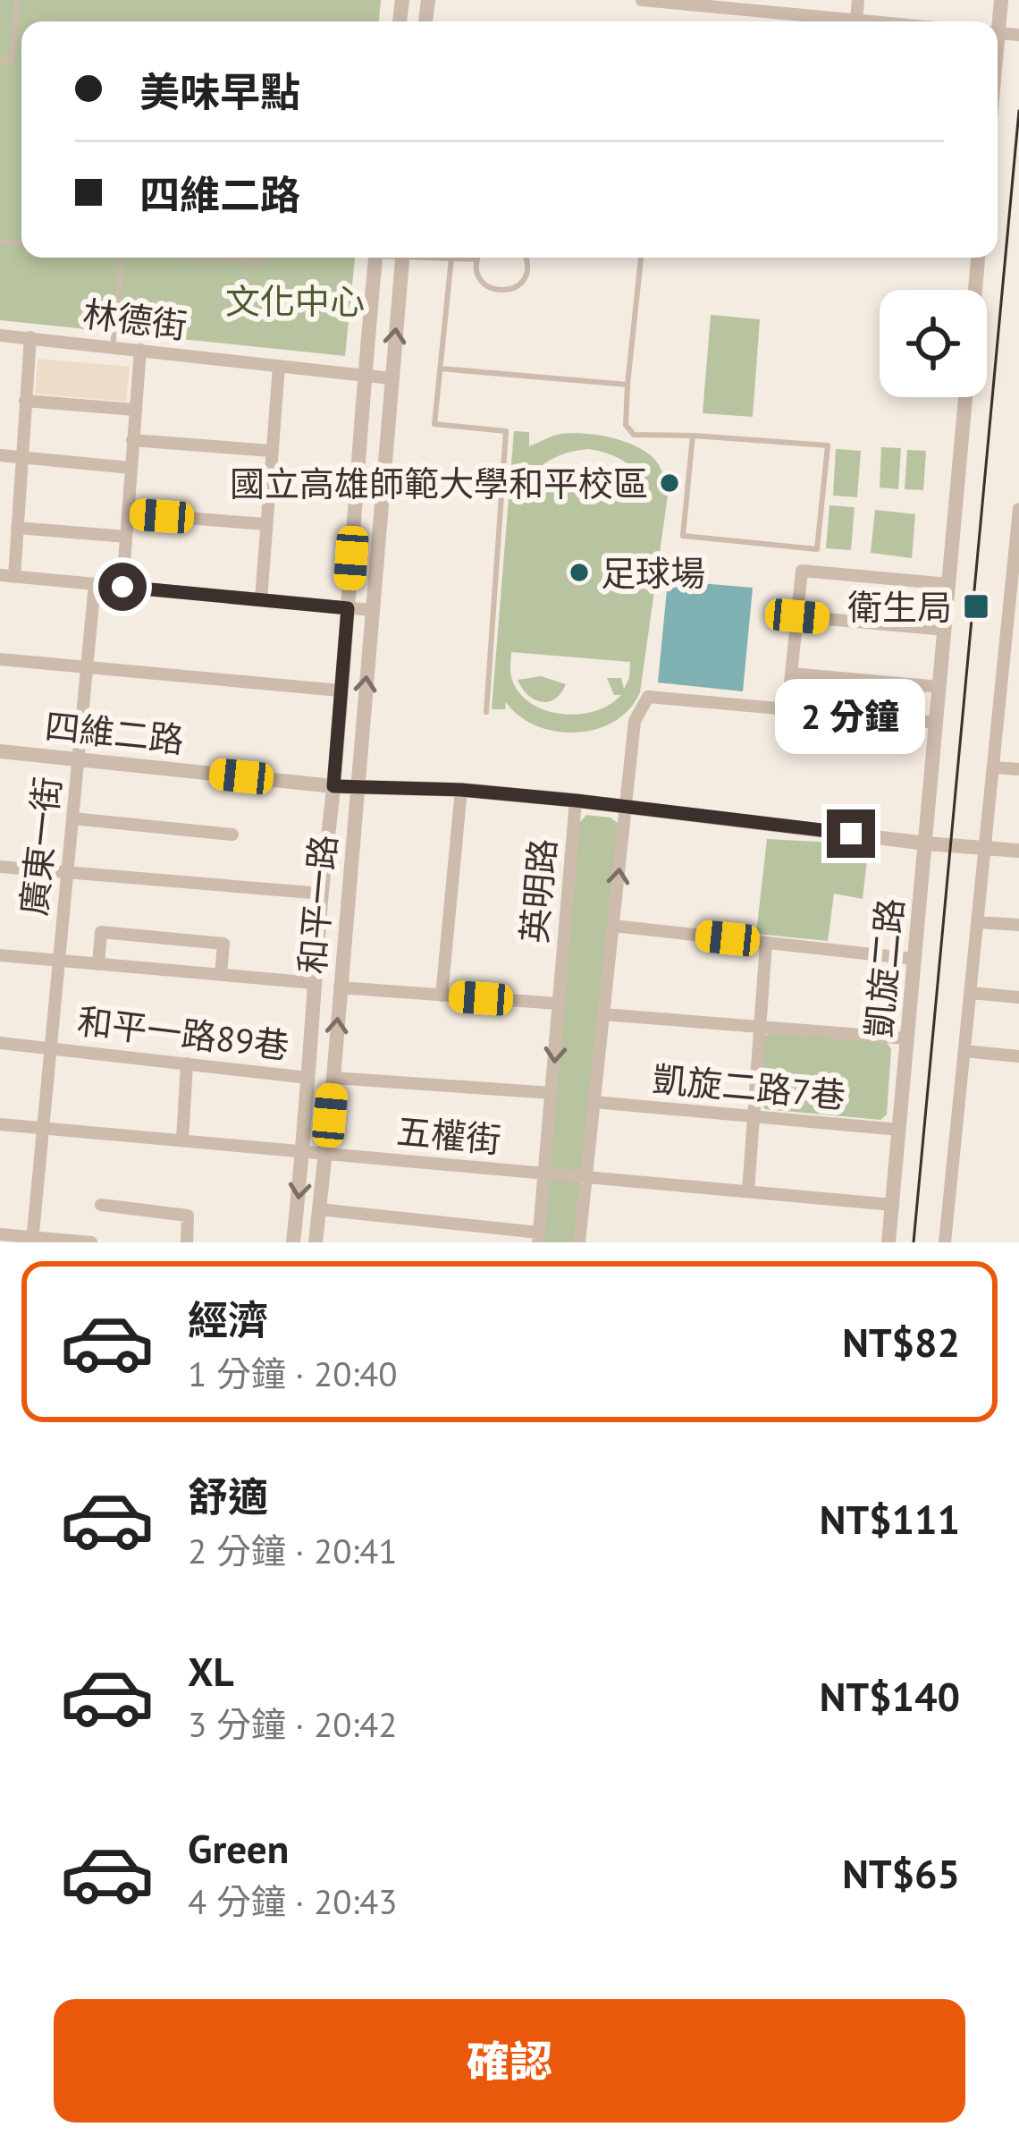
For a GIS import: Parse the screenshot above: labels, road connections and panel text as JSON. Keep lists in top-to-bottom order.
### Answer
{
  "streets": {
    "street": [
      "林德街",
      "四維二路",
      "廣東一街",
      "英明路",
      "和平一路",
      "凱旋二路",
      "和平一路89巷",
      "凱旋二路7巷",
      "五權街"
    ]
  },
  "crossings": [
    ["林德街", "和平一路"],
    ["四維二路", "廣東一街"],
    ["四維二路", "英明路"],
    ["四維二路", "和平一路"],
    ["四維二路", "凱旋二路"],
    ["廣東一街", "和平一路89巷"],
    ["廣東一街", "五權街"],
    ["英明路", "五權街"],
    ["和平一路", "和平一路89巷"],
    ["和平一路", "五權街"],
    ["凱旋二路", "凱旋二路7巷"],
    ["凱旋二路", "五權街"]
  ],
  "parks": ["文化中心"],
  "places": {
    "other": ["國立高雄師範大學和平校區", "足球場"],
    "transit": ["衛生局"]
  },
  "page": {
    "banner": ["美味早點", "四維二路"],
    "bubble": "2 分鐘",
    "list": [
      {
        "name": "經濟",
        "note": "1 分鐘 · 20:40",
        "value": "NT$82"
      },
      {
        "name": "舒適",
        "note": "2 分鐘 · 20:41",
        "value": "NT$111"
      },
      {
        "name": "XL",
        "note": "3 分鐘 · 20:42",
        "value": "NT$140"
      },
      {
        "name": "Green",
        "note": "4 分鐘 · 20:43",
        "value": "NT$65"
      }
    ],
    "buttons": "確認"
  }
}
